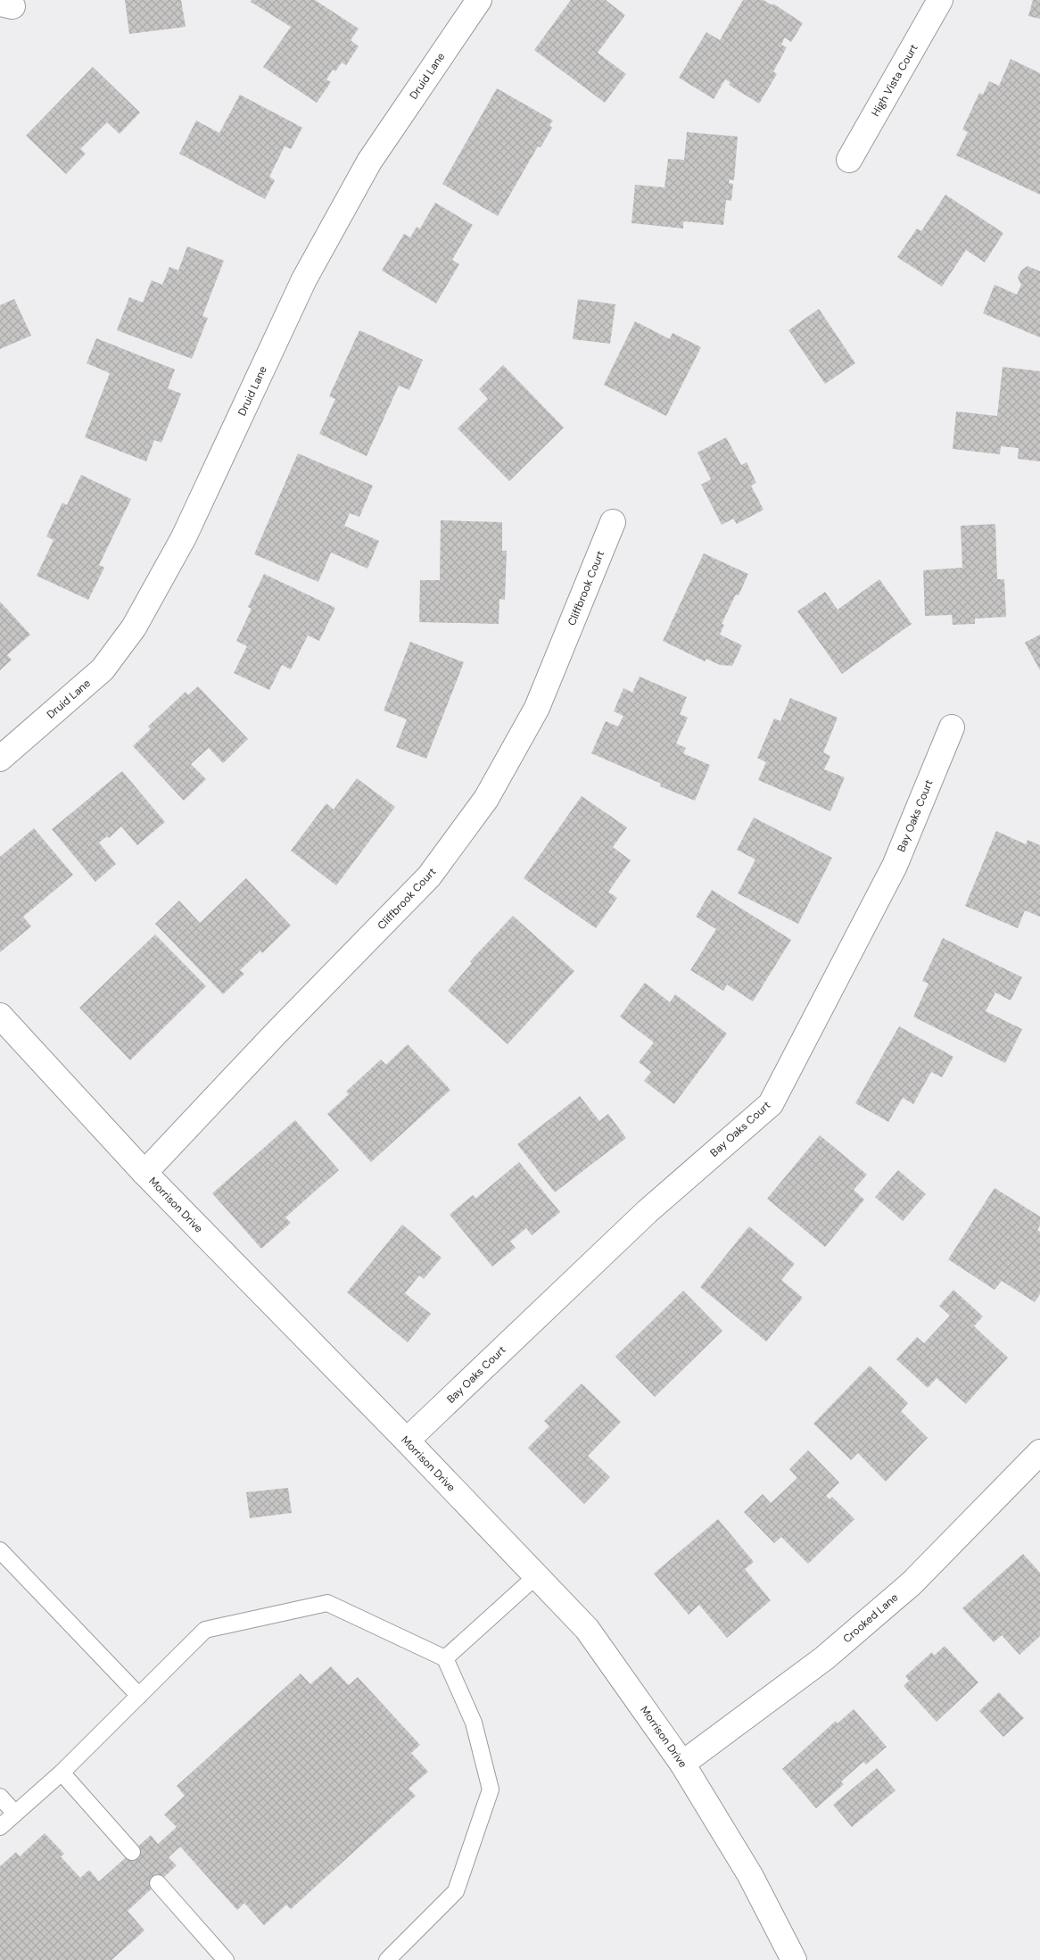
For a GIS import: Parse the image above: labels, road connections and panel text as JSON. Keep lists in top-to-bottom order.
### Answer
{
  "streets": {
    "street": [
      "Druid Lane",
      "High Vista Court",
      "Cliffbrook Court",
      "Bay Oaks Court",
      "Morrison Drive",
      "Crooked Lane"
    ]
  },
  "crossings": [
    ["Cliffbrook Court", "Morrison Drive"],
    ["Bay Oaks Court", "Morrison Drive"],
    ["Morrison Drive", "Crooked Lane"]
  ]
}
